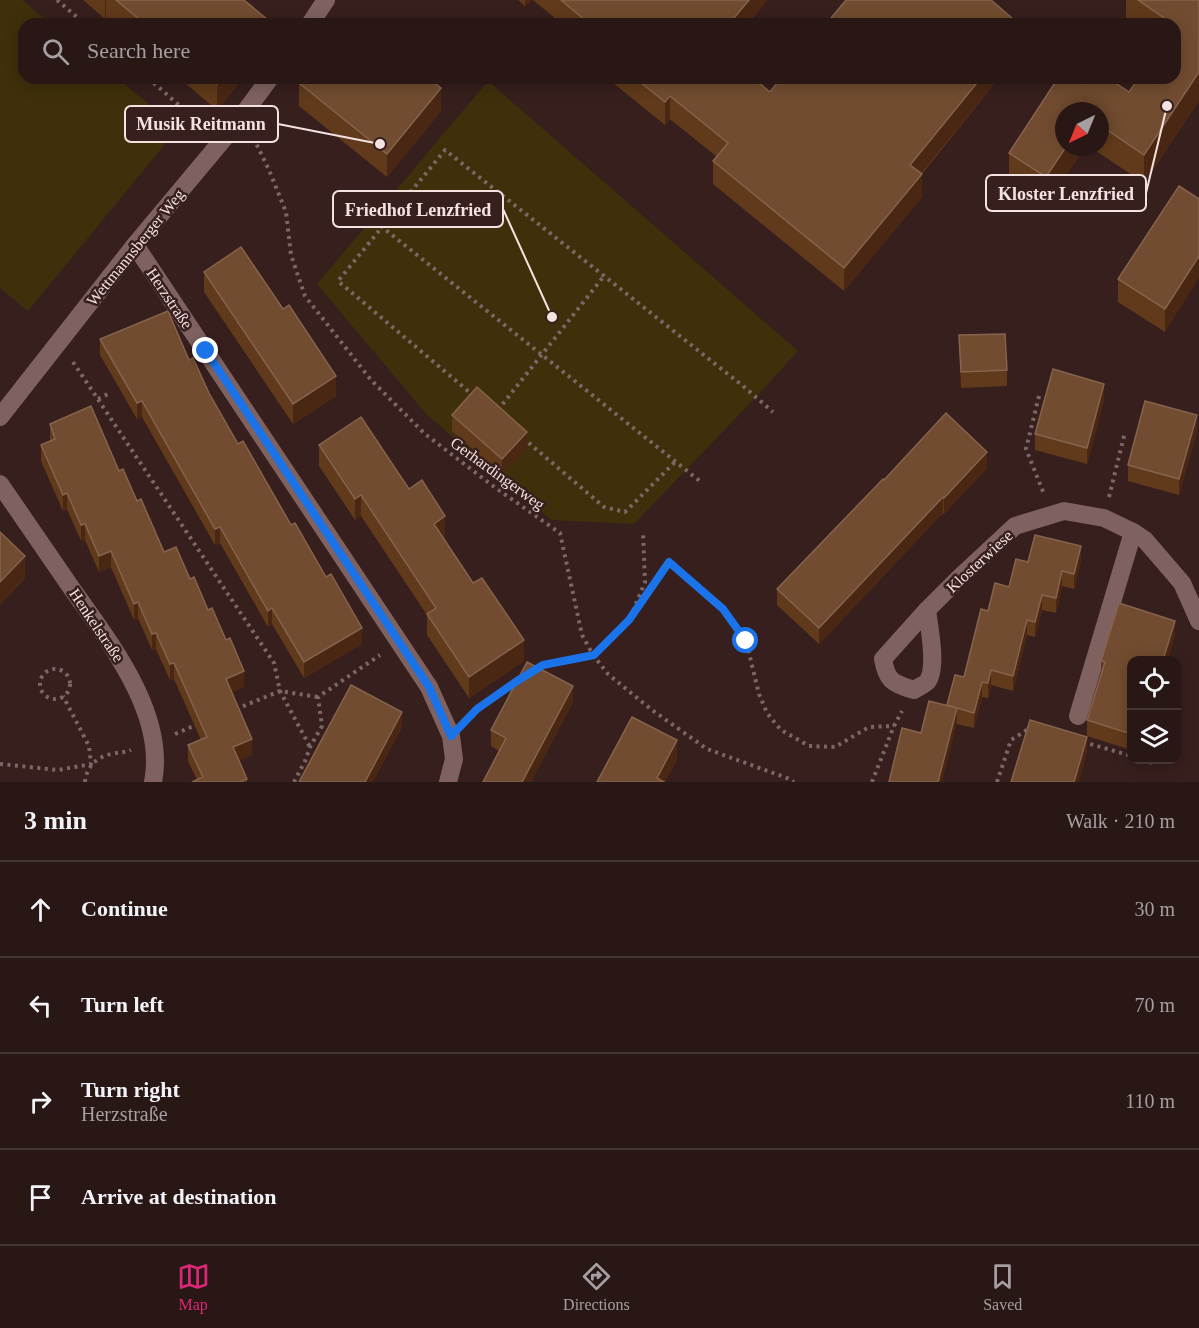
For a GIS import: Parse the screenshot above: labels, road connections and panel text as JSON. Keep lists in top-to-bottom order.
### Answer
{
  "streets": {
    "street": [
      "Wettmannsberger Weg",
      "Herzstraße",
      "Klosterwiese",
      "Henkelstraße"
    ],
    "path": ["Gerhardingerweg"]
  },
  "crossings": [
    ["Wettmannsberger Weg", "Herzstraße"],
    ["Wettmannsberger Weg", "Gerhardingerweg"]
  ],
  "places": ["Kloster Lenzfried", "Musik Reitmann", "Friedhof Lenzfried"],
  "north": "bottom left",
  "page": {
    "search": "Search here",
    "heading": ["3 min", "Walk · 210 m"],
    "list": [
      ["Continue", "30 m"],
      ["Turn left", "70 m"],
      ["Turn right", "Herzstraße", "110 m"],
      "Arrive at destination"
    ],
    "nav": ["Map", "Directions", "Saved"]
  }
}
